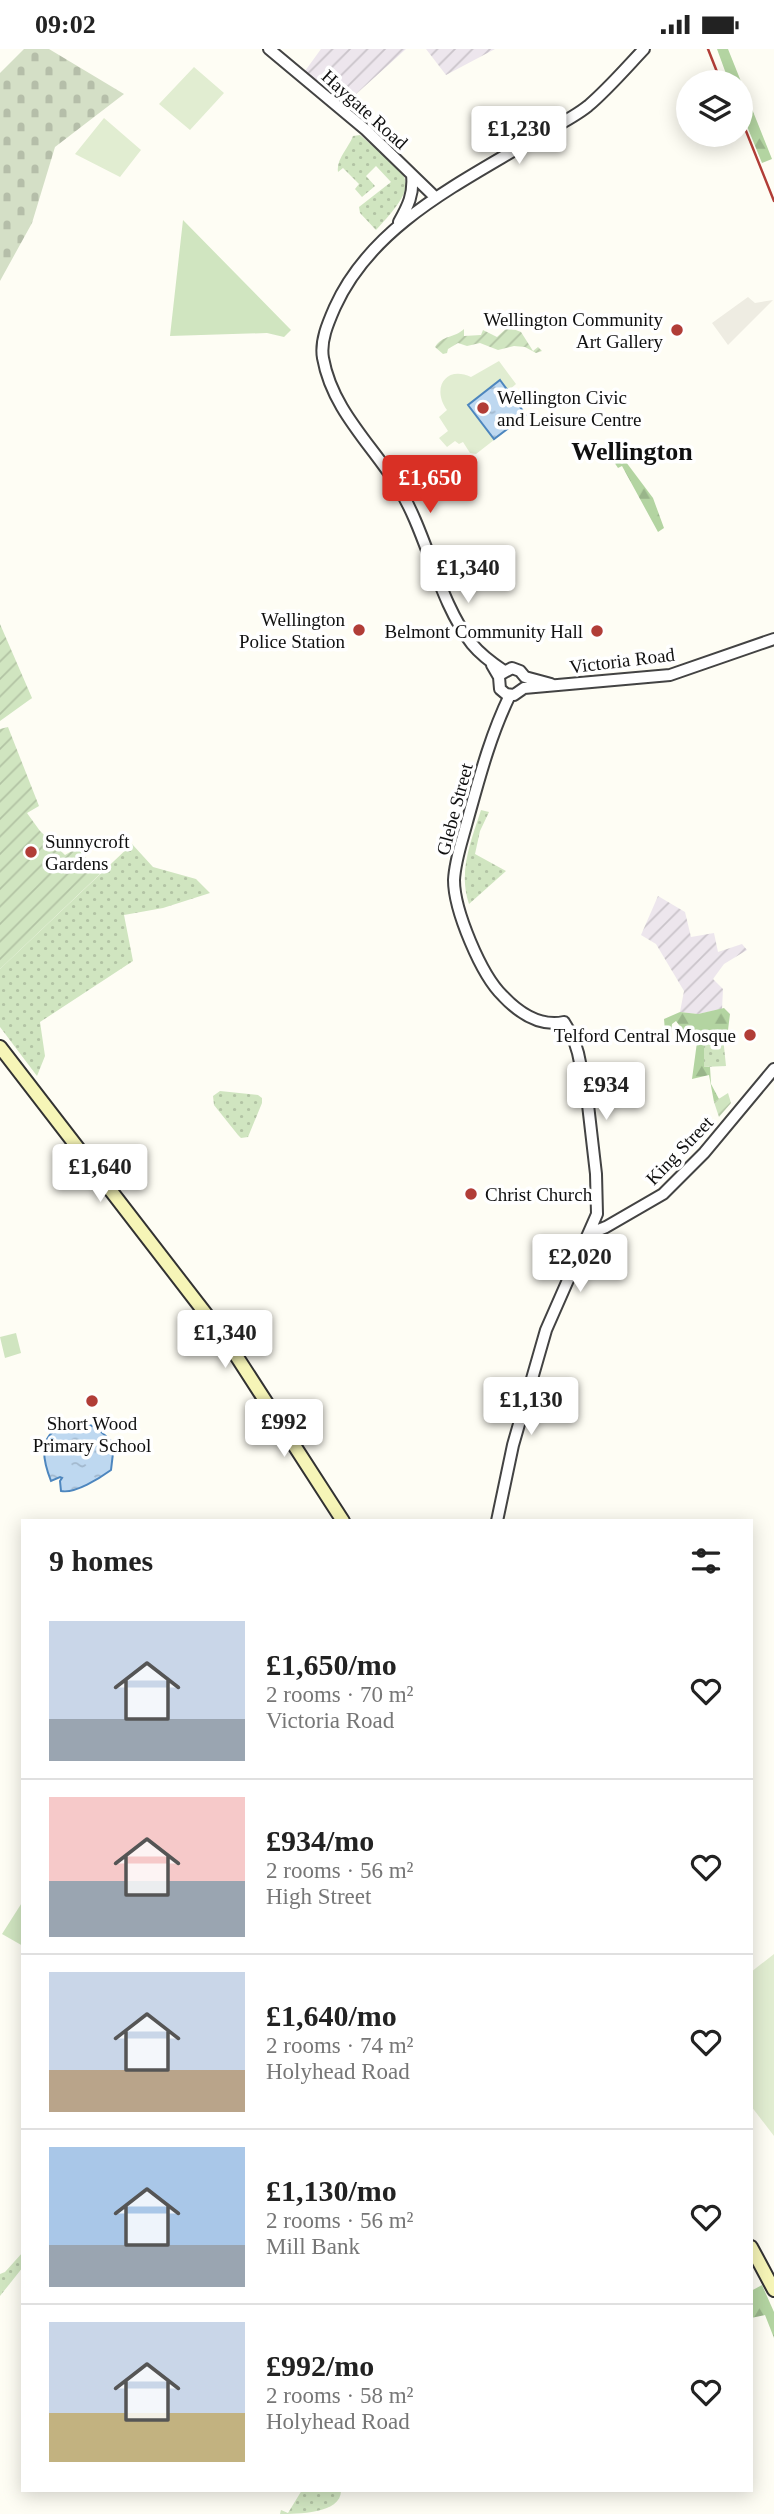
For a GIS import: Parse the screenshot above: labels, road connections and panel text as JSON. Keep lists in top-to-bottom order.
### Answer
{
  "streets": {
    "street": [
      "Haygate Road",
      "Victoria Road",
      "Glebe Street",
      "King Street"
    ]
  },
  "crossings": [
    ["Victoria Road", "Glebe Street"],
    ["Glebe Street", "King Street"]
  ],
  "districts": ["Wellington"],
  "places": [
    "Wellington Community Art Gallery",
    "Wellington Civic and Leisure Centre",
    "Wellington Police Station",
    "Belmont Community Hall",
    "Sunnycroft Gardens",
    "Telford Central Mosque",
    "Christ Church",
    "Short Wood Primary School"
  ],
  "page": {
    "status": "09:02",
    "price": [
      "£1,230",
      "£1,650",
      "£1,340",
      "£934",
      "£1,640",
      "£2,020",
      "£1,340",
      "£1,130",
      "£992"
    ],
    "heading": "9 homes",
    "list": [
      {
        "name": "£1,650/mo",
        "note": "2 rooms · 70 m² · Victoria Road"
      },
      {
        "name": "£934/mo",
        "note": "2 rooms · 56 m² · High Street"
      },
      {
        "name": "£1,640/mo",
        "note": "2 rooms · 74 m² · Holyhead Road"
      },
      {
        "name": "£1,130/mo",
        "note": "2 rooms · 56 m² · Mill Bank"
      },
      {
        "name": "£992/mo",
        "note": "2 rooms · 58 m² · Holyhead Road"
      }
    ]
  }
}
